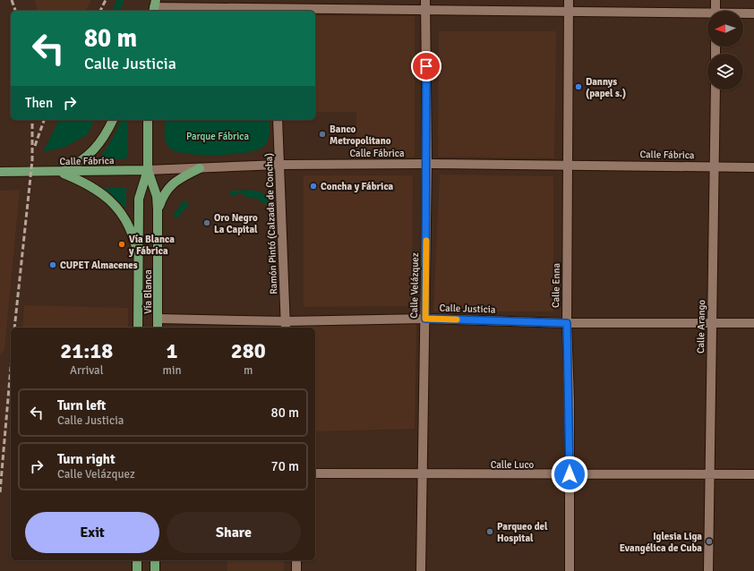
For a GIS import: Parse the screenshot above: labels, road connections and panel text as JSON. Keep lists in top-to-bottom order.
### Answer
{
  "streets": {
    "main road": ["Calle Fábrica", "Vía Blanca"],
    "street": [
      "Ramón Pintó (Calzada de Concha)",
      "Calle Velázquez",
      "Calle Enna",
      "Calle Justicia",
      "Calle Arango",
      "Calle Luco"
    ]
  },
  "crossings": [
    ["Calle Fábrica", "Ramón Pintó (Calzada de Concha)"],
    ["Calle Fábrica", "Calle Velázquez"],
    ["Calle Fábrica", "Calle Enna"],
    ["Calle Fábrica", "Vía Blanca"],
    ["Calle Fábrica", "Calle Arango"],
    ["Ramón Pintó (Calzada de Concha)", "Calle Justicia"],
    ["Calle Velázquez", "Calle Justicia"],
    ["Calle Velázquez", "Calle Luco"],
    ["Calle Enna", "Calle Justicia"],
    ["Calle Enna", "Calle Luco"],
    ["Vía Blanca", "Calle Justicia"],
    ["Calle Justicia", "Calle Arango"],
    ["Calle Arango", "Calle Luco"]
  ],
  "parks": ["Parque Fábrica"],
  "places": [
    "Dannys (papel s.)",
    "Banco Metropolitano",
    "Concha y Fábrica",
    "Oro Negro La Capital",
    "Vía Blanca y Fábrica",
    "CUPET Almacenes",
    "Parqueo del Hospital",
    "Iglesia Liga Evangélica de Cuba"
  ],
  "north": "left",
  "page": {
    "turn": ["80 m", "Calle Justicia"],
    "then": "Then",
    "eta": [
      "21:18",
      "Arrival",
      "1",
      "min",
      "280",
      "m"
    ],
    "list": [
      {
        "name": "Turn left",
        "note": "Calle Justicia",
        "value": "80 m"
      },
      {
        "name": "Turn right",
        "note": "Calle Velázquez",
        "value": "70 m"
      }
    ],
    "buttons": ["Exit", "Share"]
  }
}
